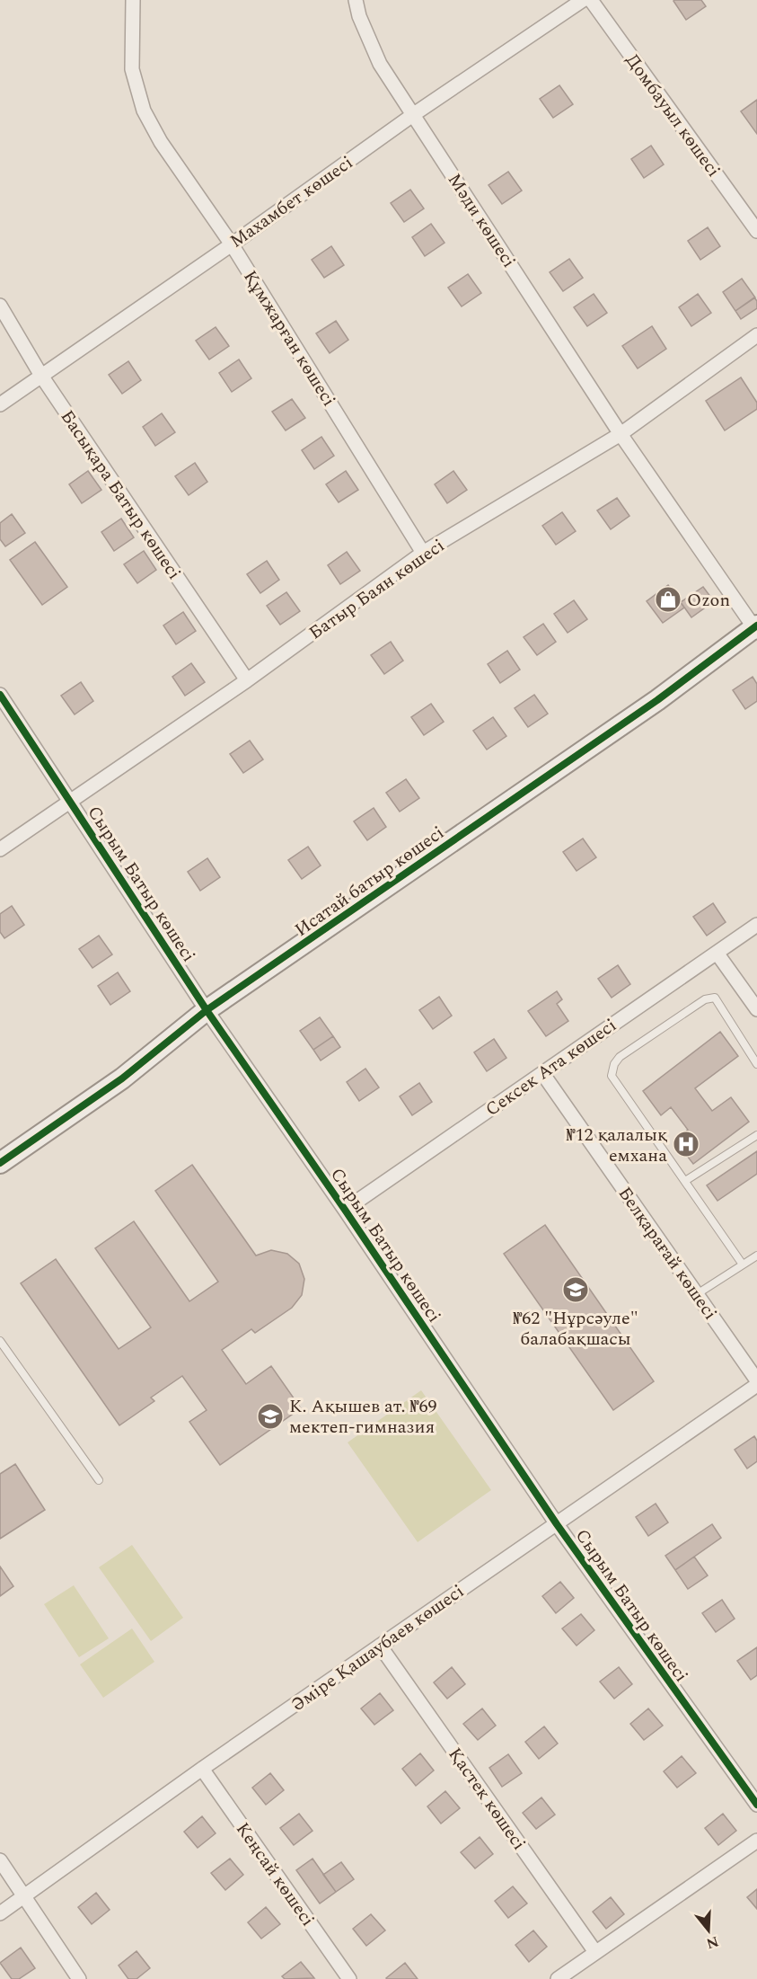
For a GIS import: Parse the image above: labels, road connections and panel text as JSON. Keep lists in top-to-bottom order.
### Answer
{
  "streets": {
    "street": [
      "Домбауыл көшесі",
      "Махамбет көшесі",
      "Мәди көшесі",
      "Құмжарған көшесі",
      "Басықара Батыр көшесі",
      "Батыр Баян көшесі",
      "Исатай батыр көшесі",
      "Сырым Батыр көшесі",
      "Сексек Ата көшесі",
      "Белқарағай көшесі",
      "Әміре Қашаубаев көшесі",
      "Қастек көшесі",
      "Кеңсай көшесі"
    ]
  },
  "crossings": [
    ["Махамбет көшесі", "Мәди көшесі"],
    ["Махамбет көшесі", "Құмжарған көшесі"],
    ["Махамбет көшесі", "Басықара Батыр көшесі"],
    ["Мәди көшесі", "Батыр Баян көшесі"],
    ["Мәди көшесі", "Исатай батыр көшесі"],
    ["Құмжарған көшесі", "Батыр Баян көшесі"],
    ["Басықара Батыр көшесі", "Батыр Баян көшесі"],
    ["Батыр Баян көшесі", "Сырым Батыр көшесі"],
    ["Исатай батыр көшесі", "Сырым Батыр көшесі"],
    ["Сырым Батыр көшесі", "Сексек Ата көшесі"],
    ["Сырым Батыр көшесі", "Әміре Қашаубаев көшесі"],
    ["Сексек Ата көшесі", "Белқарағай көшесі"],
    ["Белқарағай көшесі", "Әміре Қашаубаев көшесі"],
    ["Әміре Қашаубаев көшесі", "Қастек көшесі"],
    ["Әміре Қашаубаев көшесі", "Кеңсай көшесі"]
  ],
  "places": {
    "shop": ["Ozon"],
    "hospital": ["№12 қалалық емхана"],
    "school or university": ["№62 \"Нұрсәуле\" балабақшасы", "К. Ақышев ат. №69 мектеп-гимназия"]
  },
  "north": "bottom"
}
